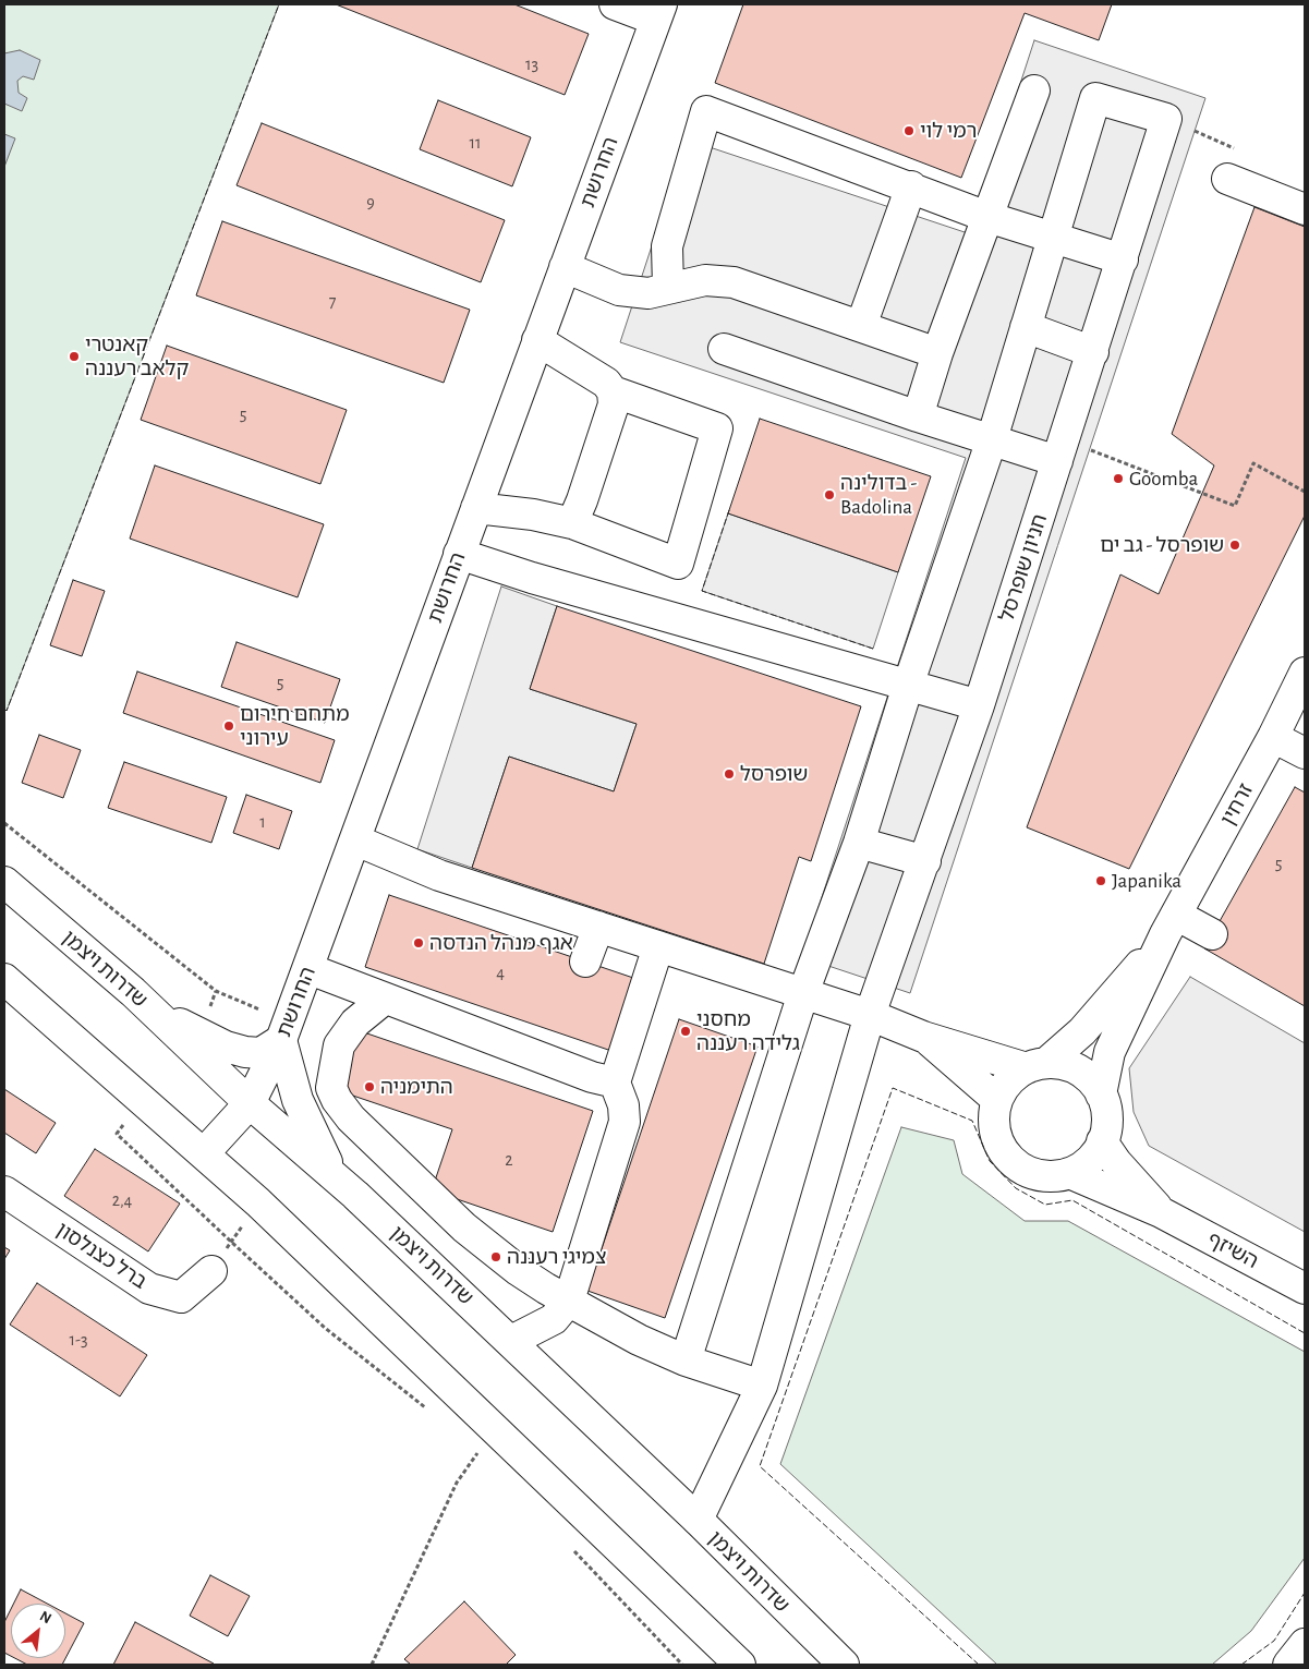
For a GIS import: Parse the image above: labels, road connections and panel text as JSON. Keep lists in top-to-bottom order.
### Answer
{
  "streets": {
    "street": [
      "החרושת",
      "חניון שופרסל",
      "זרחין",
      "שדרות ויצמן",
      "השיזף",
      "ברל כצנלסון"
    ]
  },
  "crossings": [
    ["החרושת", "שדרות ויצמן"],
    ["חניון שופרסל", "שדרות ויצמן"],
    ["זרחין", "השיזף"]
  ],
  "places": [
    "רמי לוי",
    "קאנטרי קלאב רעננה",
    "Goomba",
    "בדולינה - Badolina",
    "שופרסל - גב ים",
    "מתחם חירום עירוני",
    "שופרסל",
    "Japanika",
    "אגף מנהל הנדסה",
    "מחסני גלידה רעננה",
    "התימניה",
    "צמיגי רעננה"
  ],
  "house_numbers": [
    "13",
    "11",
    "9",
    "7",
    "5",
    "5",
    "1",
    "5",
    "4",
    "2",
    "2,4",
    "1-3"
  ],
  "north": "top right"
}
